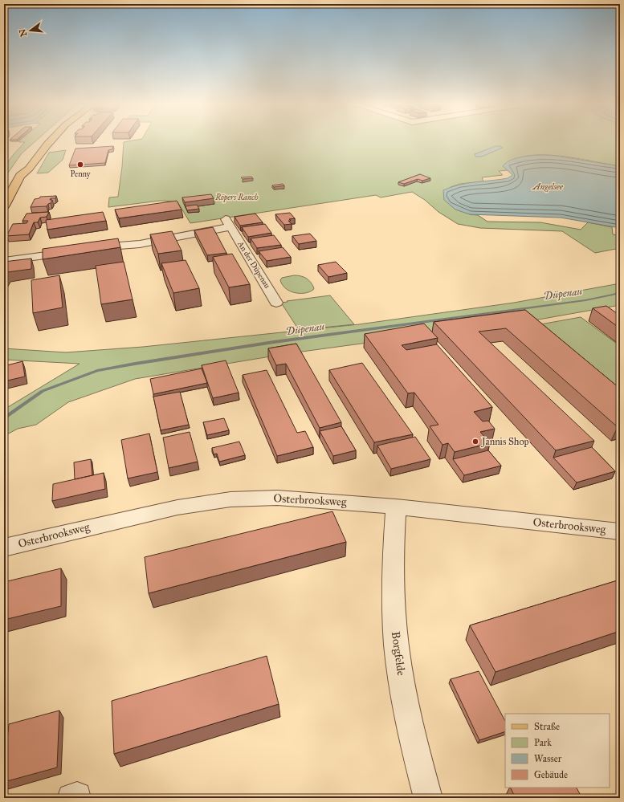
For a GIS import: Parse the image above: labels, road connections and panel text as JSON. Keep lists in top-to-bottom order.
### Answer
{
  "streets": {
    "street": ["An der Düpenau", "Osterbrooksweg", "Borgfelde"]
  },
  "crossings": [
    ["Osterbrooksweg", "Borgfelde"]
  ],
  "water": ["Angelsee", "Düpenau"],
  "parks": ["Röpers Ranch"],
  "places": ["Penny", "Jannis Shop"],
  "legend": [
    "Straße",
    "Park",
    "Wasser",
    "Gebäude"
  ],
  "north": "left"
}
